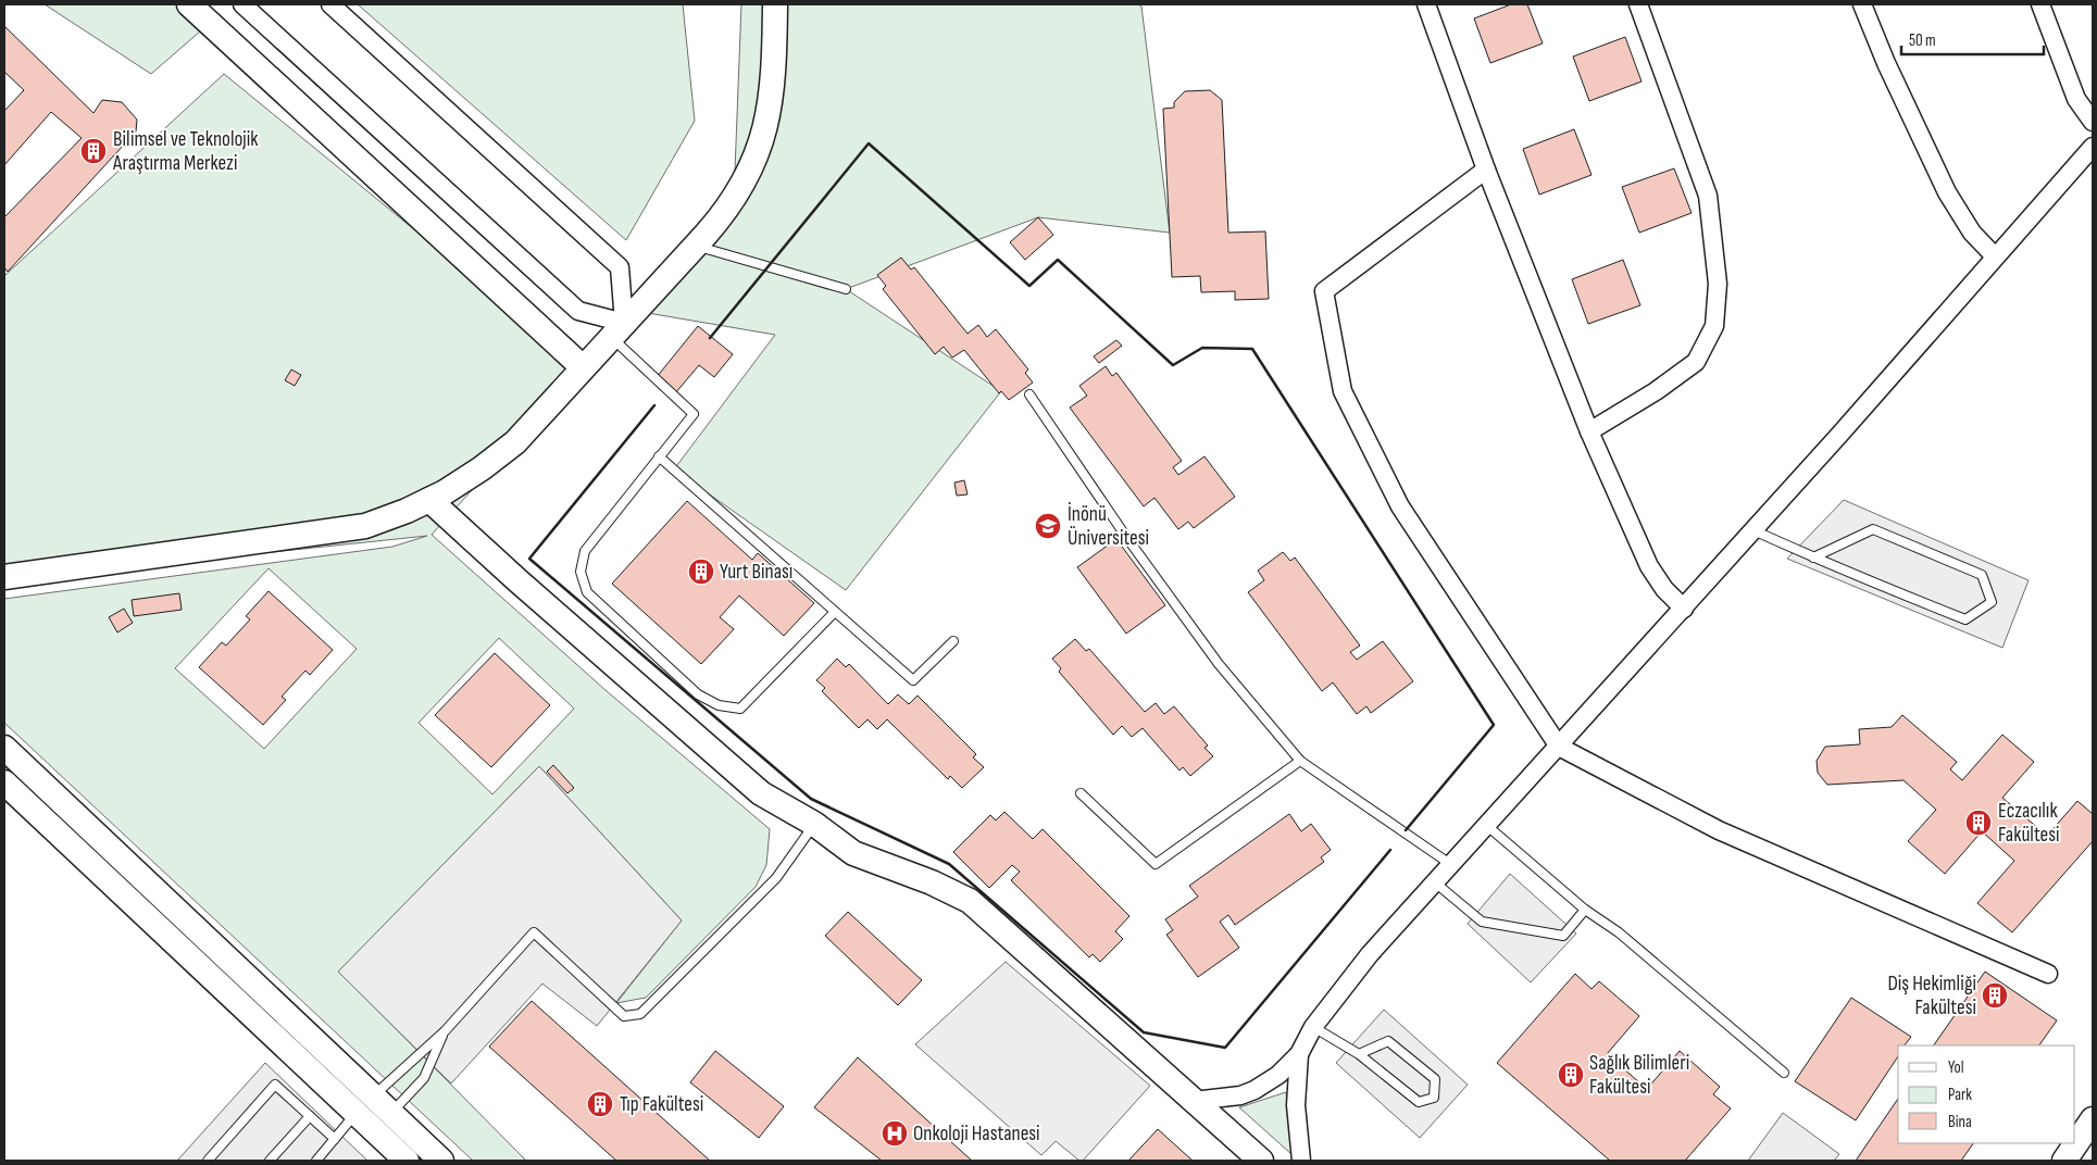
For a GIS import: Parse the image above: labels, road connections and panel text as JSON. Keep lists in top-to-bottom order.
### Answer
{
  "places": {
    "building": [
      "Bilimsel ve Teknolojik Araştırma Merkezi",
      "Yurt Binası",
      "Eczacılık Fakültesi",
      "Diş Hekimliği Fakültesi",
      "Sağlık Bilimleri Fakültesi",
      "Tıp Fakültesi"
    ],
    "school or university": ["İnönü Üniversitesi"],
    "hospital": ["Onkoloji Hastanesi"]
  },
  "legend": ["Yol", "Park", "Bina"],
  "scale_bar": "50 m"
}
